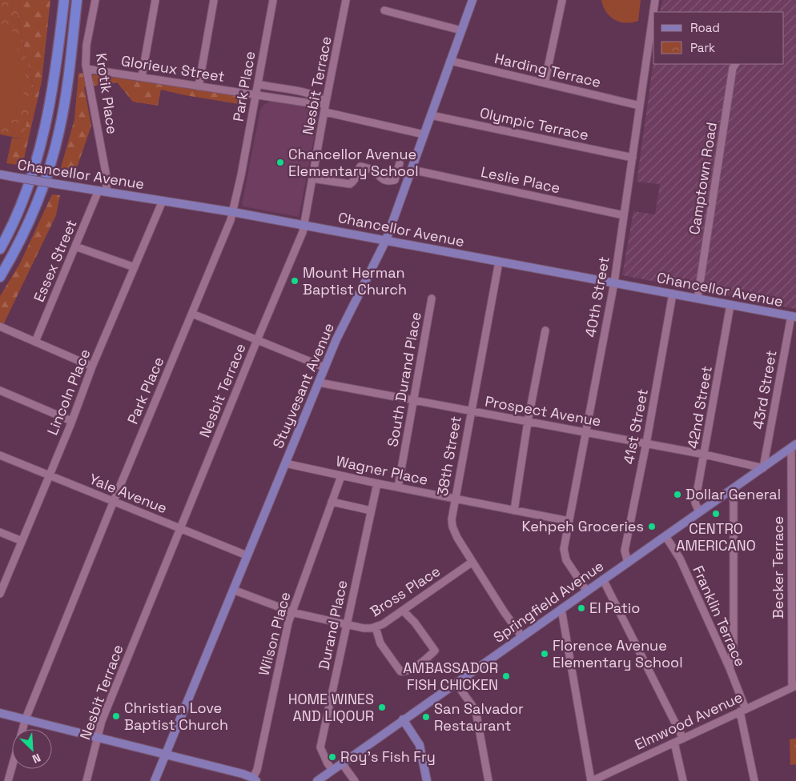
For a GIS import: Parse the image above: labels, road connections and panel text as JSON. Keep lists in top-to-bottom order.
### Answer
{
  "streets": {
    "main road": ["Chancellor Avenue", "Stuyvesant Avenue", "Springfield Avenue"],
    "street": [
      "Glorieux Street",
      "Harding Terrace",
      "Nesbit Terrace",
      "Park Place",
      "Krotik Place",
      "Olympic Terrace",
      "Camptown Road",
      "Leslie Place",
      "Essex Street",
      "40th Street",
      "South Durand Place",
      "43rd Street",
      "Lincoln Place",
      "42nd Street",
      "Prospect Avenue",
      "41st Street",
      "38th Street",
      "Wagner Place",
      "Yale Avenue",
      "Becker Terrace",
      "Bross Place",
      "Franklin Terrace",
      "Durand Place",
      "Wilson Place",
      "Elmwood Avenue"
    ]
  },
  "crossings": [
    ["Glorieux Street", "Nesbit Terrace"],
    ["Glorieux Street", "Park Place"],
    ["Glorieux Street", "Krotik Place"],
    ["Harding Terrace", "40th Street"],
    ["Harding Terrace", "Stuyvesant Avenue"],
    ["Nesbit Terrace", "Chancellor Avenue"],
    ["Nesbit Terrace", "Yale Avenue"],
    ["Park Place", "Chancellor Avenue"],
    ["Park Place", "Yale Avenue"],
    ["Krotik Place", "Chancellor Avenue"],
    ["Krotik Place", "Essex Street"],
    ["Olympic Terrace", "40th Street"],
    ["Olympic Terrace", "Stuyvesant Avenue"],
    ["Chancellor Avenue", "Camptown Road"],
    ["Chancellor Avenue", "Essex Street"],
    ["Chancellor Avenue", "40th Street"],
    ["Chancellor Avenue", "Stuyvesant Avenue"],
    ["Chancellor Avenue", "43rd Street"],
    ["Chancellor Avenue", "Lincoln Place"],
    ["Chancellor Avenue", "42nd Street"],
    ["Chancellor Avenue", "41st Street"],
    ["Chancellor Avenue", "38th Street"],
    ["Leslie Place", "40th Street"],
    ["Leslie Place", "Stuyvesant Avenue"],
    ["40th Street", "Prospect Avenue"],
    ["40th Street", "Wagner Place"],
    ["40th Street", "Springfield Avenue"],
    ["South Durand Place", "Prospect Avenue"],
    ["South Durand Place", "Wagner Place"],
    ["Stuyvesant Avenue", "Prospect Avenue"],
    ["Stuyvesant Avenue", "Wagner Place"],
    ["Stuyvesant Avenue", "Yale Avenue"],
    ["Stuyvesant Avenue", "Bross Place"],
    ["43rd Street", "Prospect Avenue"],
    ["43rd Street", "Springfield Avenue"],
    ["Lincoln Place", "Yale Avenue"],
    ["42nd Street", "Prospect Avenue"],
    ["42nd Street", "Springfield Avenue"],
    ["Prospect Avenue", "41st Street"],
    ["Prospect Avenue", "38th Street"],
    ["Prospect Avenue", "Springfield Avenue"],
    ["41st Street", "Springfield Avenue"],
    ["38th Street", "Wagner Place"],
    ["38th Street", "Bross Place"],
    ["38th Street", "Springfield Avenue"],
    ["Wagner Place", "Durand Place"],
    ["Wagner Place", "Wilson Place"],
    ["Becker Terrace", "Springfield Avenue"],
    ["Becker Terrace", "Elmwood Avenue"],
    ["Bross Place", "Durand Place"],
    ["Bross Place", "Wilson Place"],
    ["Springfield Avenue", "Franklin Terrace"],
    ["Springfield Avenue", "Durand Place"],
    ["Franklin Terrace", "Elmwood Avenue"]
  ],
  "places": [
    "Chancellor Avenue Elementary School",
    "Mount Herman Baptist Church",
    "Dollar General",
    "CENTRO AMERICANO",
    "Kehpeh Groceries",
    "El Patio",
    "Florence Avenue Elementary School",
    "AMBASSADOR FISH CHICKEN",
    "HOME WINES AND LIQOUR",
    "Christian Love Baptist Church",
    "San Salvador Restaurant",
    "Roy's Fish Fry"
  ],
  "legend": ["Road", "Park"],
  "north": "bottom right"
}
